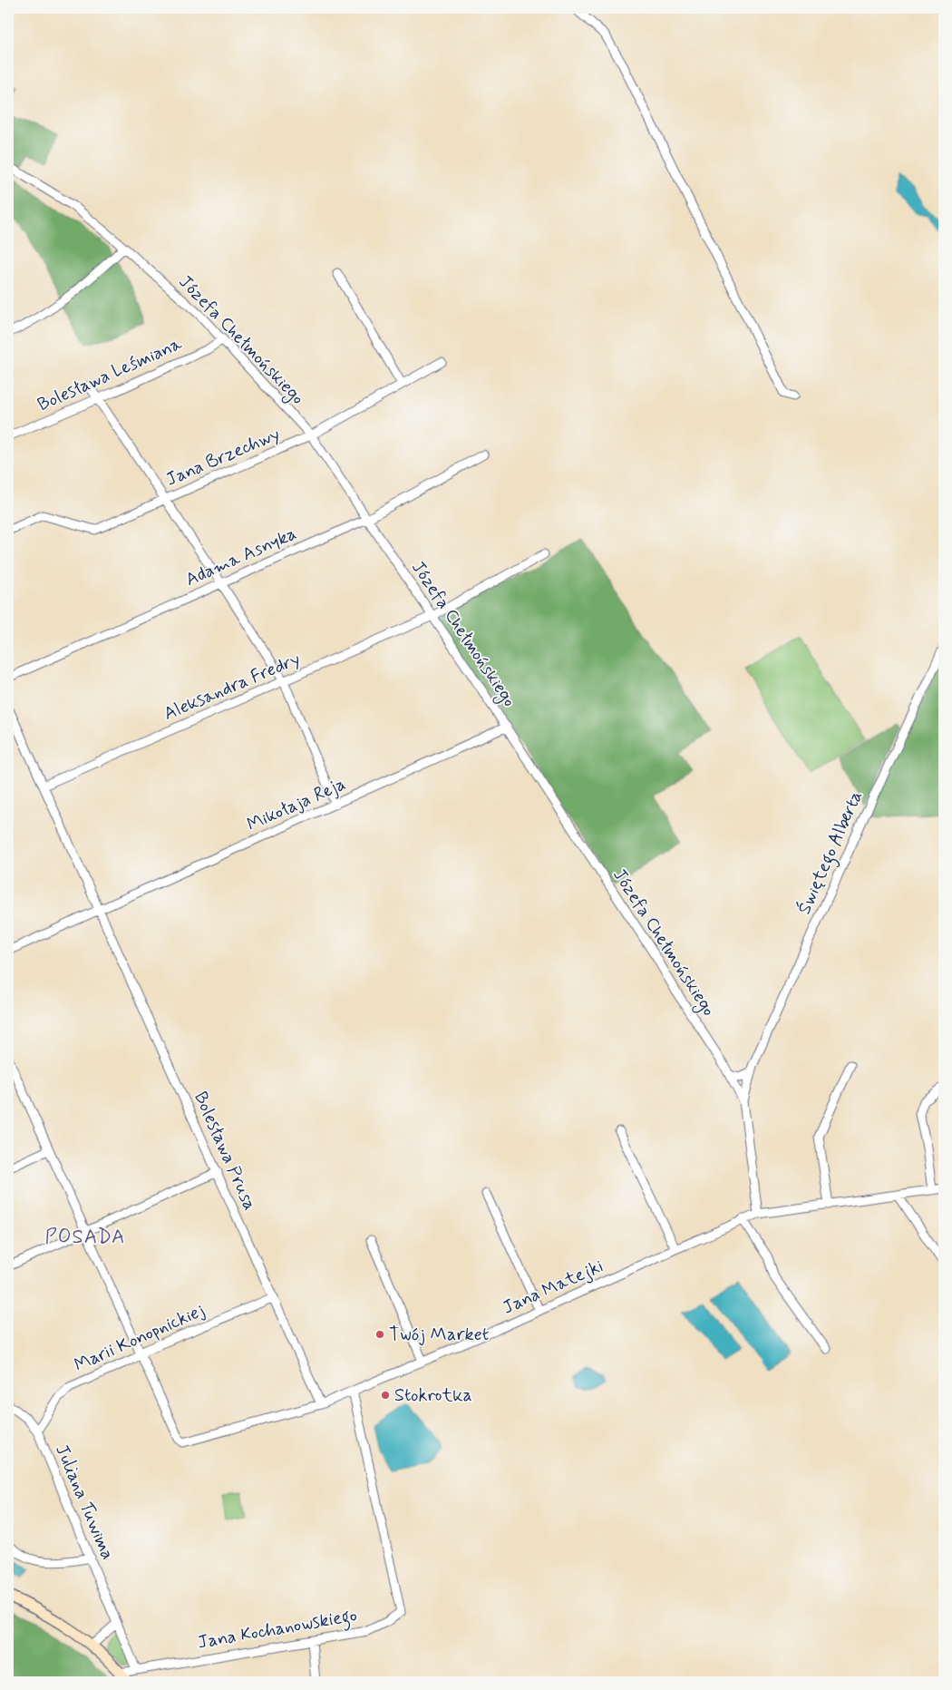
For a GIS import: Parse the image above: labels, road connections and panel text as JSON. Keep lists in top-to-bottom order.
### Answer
{
  "streets": {
    "street": [
      "Józefa Chełmońskiego",
      "Bolesława Leśmiana",
      "Jana Brzechwy",
      "Adama Asnyka",
      "Aleksandra Fredry",
      "Mikołaja Reja",
      "Świętego Alberta",
      "Bolesława Prusa",
      "Jana Matejki",
      "Marii Konopnickiej",
      "Juliana Tuwima",
      "Jana Kochanowskiego"
    ]
  },
  "crossings": [
    ["Józefa Chełmońskiego", "Bolesława Leśmiana"],
    ["Józefa Chełmońskiego", "Jana Brzechwy"],
    ["Józefa Chełmońskiego", "Adama Asnyka"],
    ["Józefa Chełmońskiego", "Aleksandra Fredry"],
    ["Józefa Chełmońskiego", "Mikołaja Reja"],
    ["Józefa Chełmońskiego", "Świętego Alberta"],
    ["Józefa Chełmońskiego", "Jana Matejki"],
    ["Aleksandra Fredry", "Bolesława Prusa"],
    ["Mikołaja Reja", "Bolesława Prusa"],
    ["Bolesława Prusa", "Jana Matejki"],
    ["Bolesława Prusa", "Marii Konopnickiej"],
    ["Jana Matejki", "Marii Konopnickiej"],
    ["Jana Matejki", "Jana Kochanowskiego"],
    ["Marii Konopnickiej", "Juliana Tuwima"],
    ["Juliana Tuwima", "Jana Kochanowskiego"]
  ],
  "districts": ["POSADA"],
  "places": ["Twój Market", "Stokrotka"]
}
